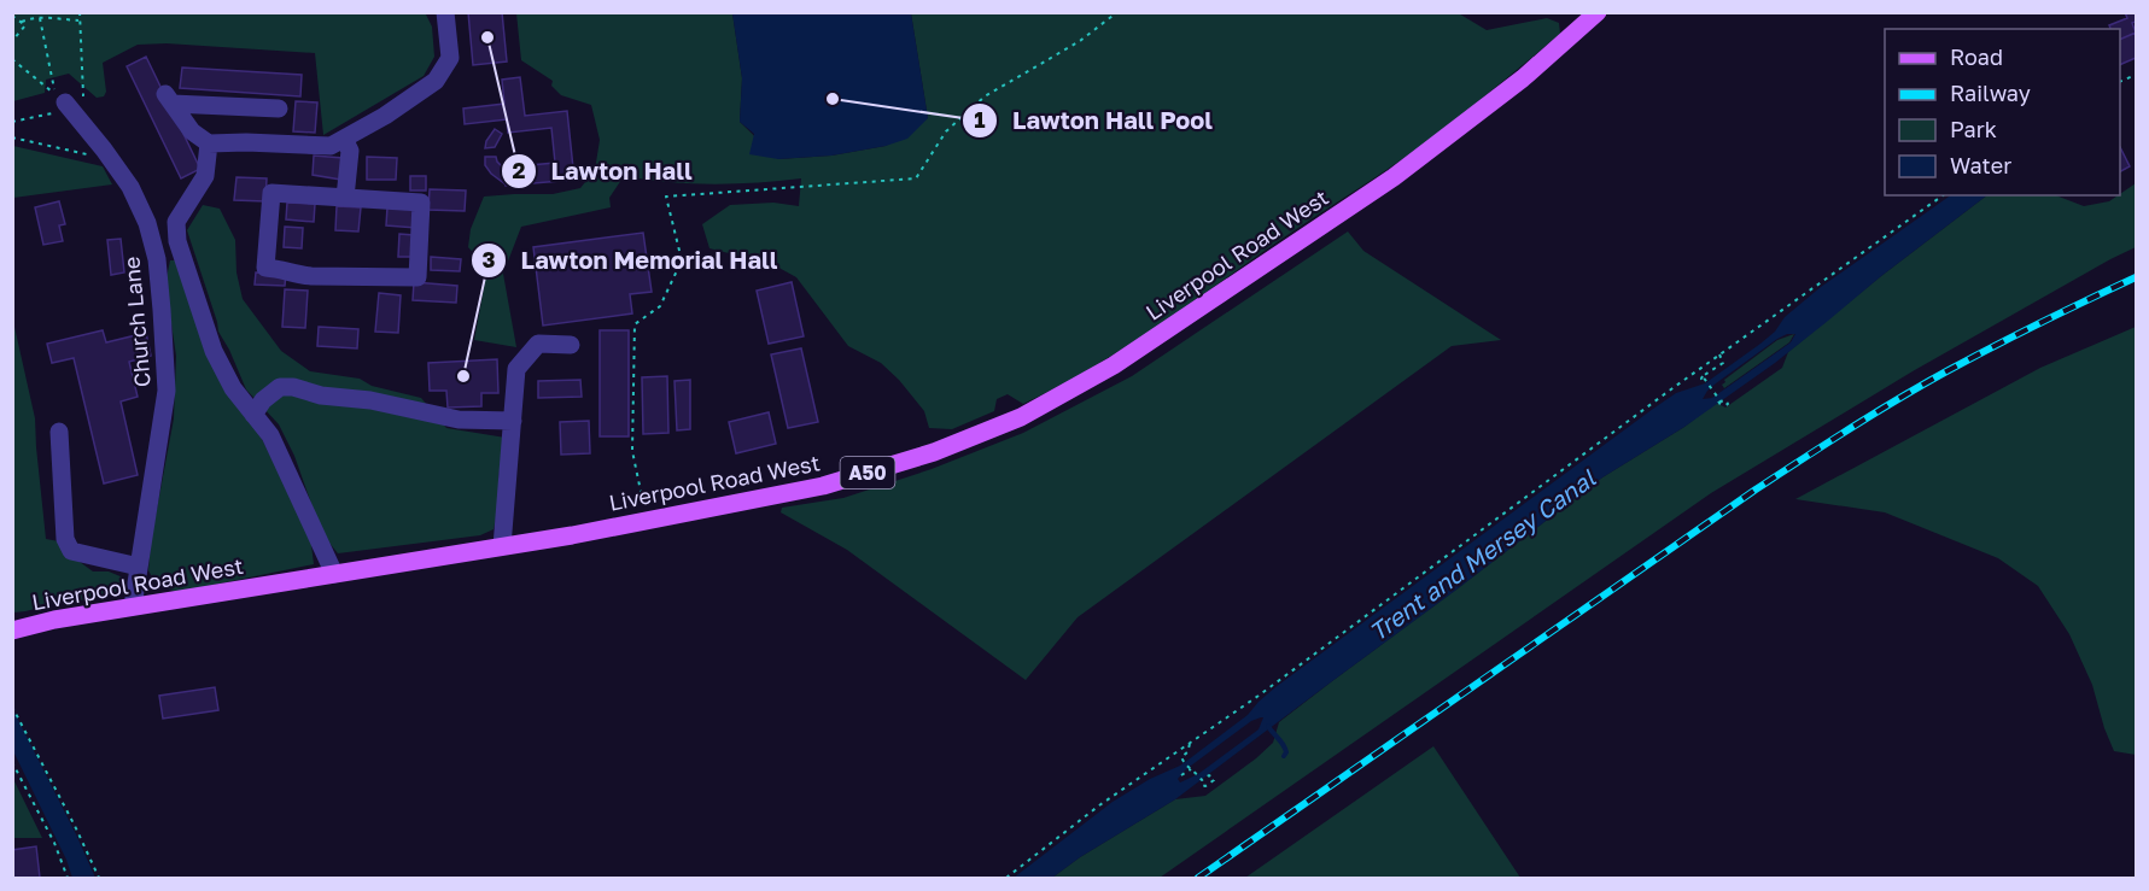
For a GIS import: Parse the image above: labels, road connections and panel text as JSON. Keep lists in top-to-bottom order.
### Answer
{
  "streets": {
    "main road": ["Liverpool Road West", "A50"],
    "street": ["Church Lane"]
  },
  "crossings": [
    ["Liverpool Road West", "Church Lane"]
  ],
  "water": ["Trent and Mersey Canal"],
  "places": ["Lawton Hall", "Lawton Hall Pool", "Lawton Memorial Hall"],
  "legend": [
    "Road",
    "Railway",
    "Park",
    "Water"
  ]
}
